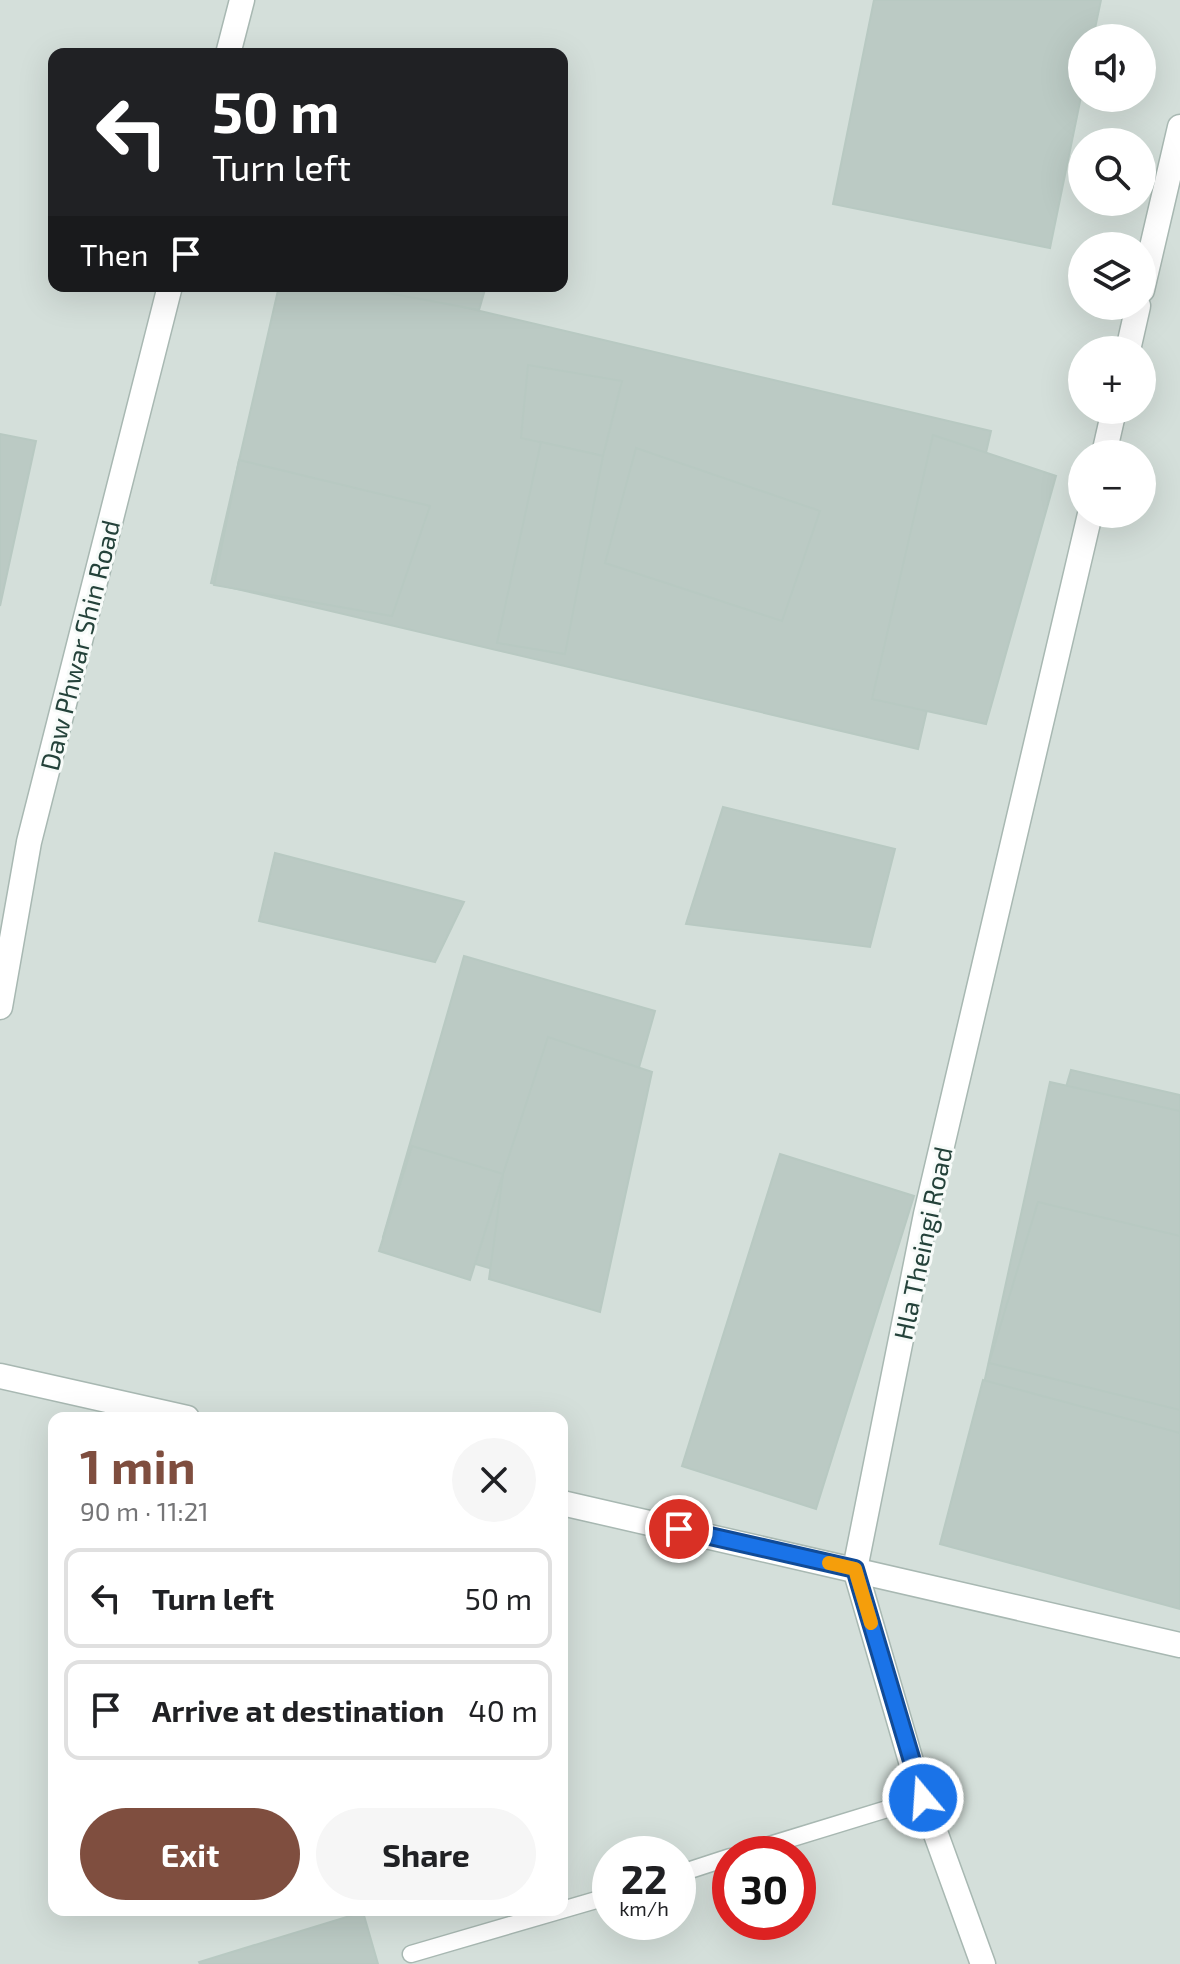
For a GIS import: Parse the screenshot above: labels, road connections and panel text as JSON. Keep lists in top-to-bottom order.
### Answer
{
  "streets": {
    "street": ["Daw Phwar Shin Road", "Hla Theingi Road"]
  },
  "page": {
    "map_buttons": ["+", "−"],
    "turn": ["50 m", "Turn left"],
    "then": "Then",
    "heading": ["1 min", "90 m · 11:21"],
    "list": [
      {
        "name": "Turn left",
        "value": "50 m"
      },
      {
        "name": "Arrive at destination",
        "value": "40 m"
      }
    ],
    "buttons": ["Exit", "Share"],
    "speed": "22 km/h",
    "limit": "30"
  }
}
